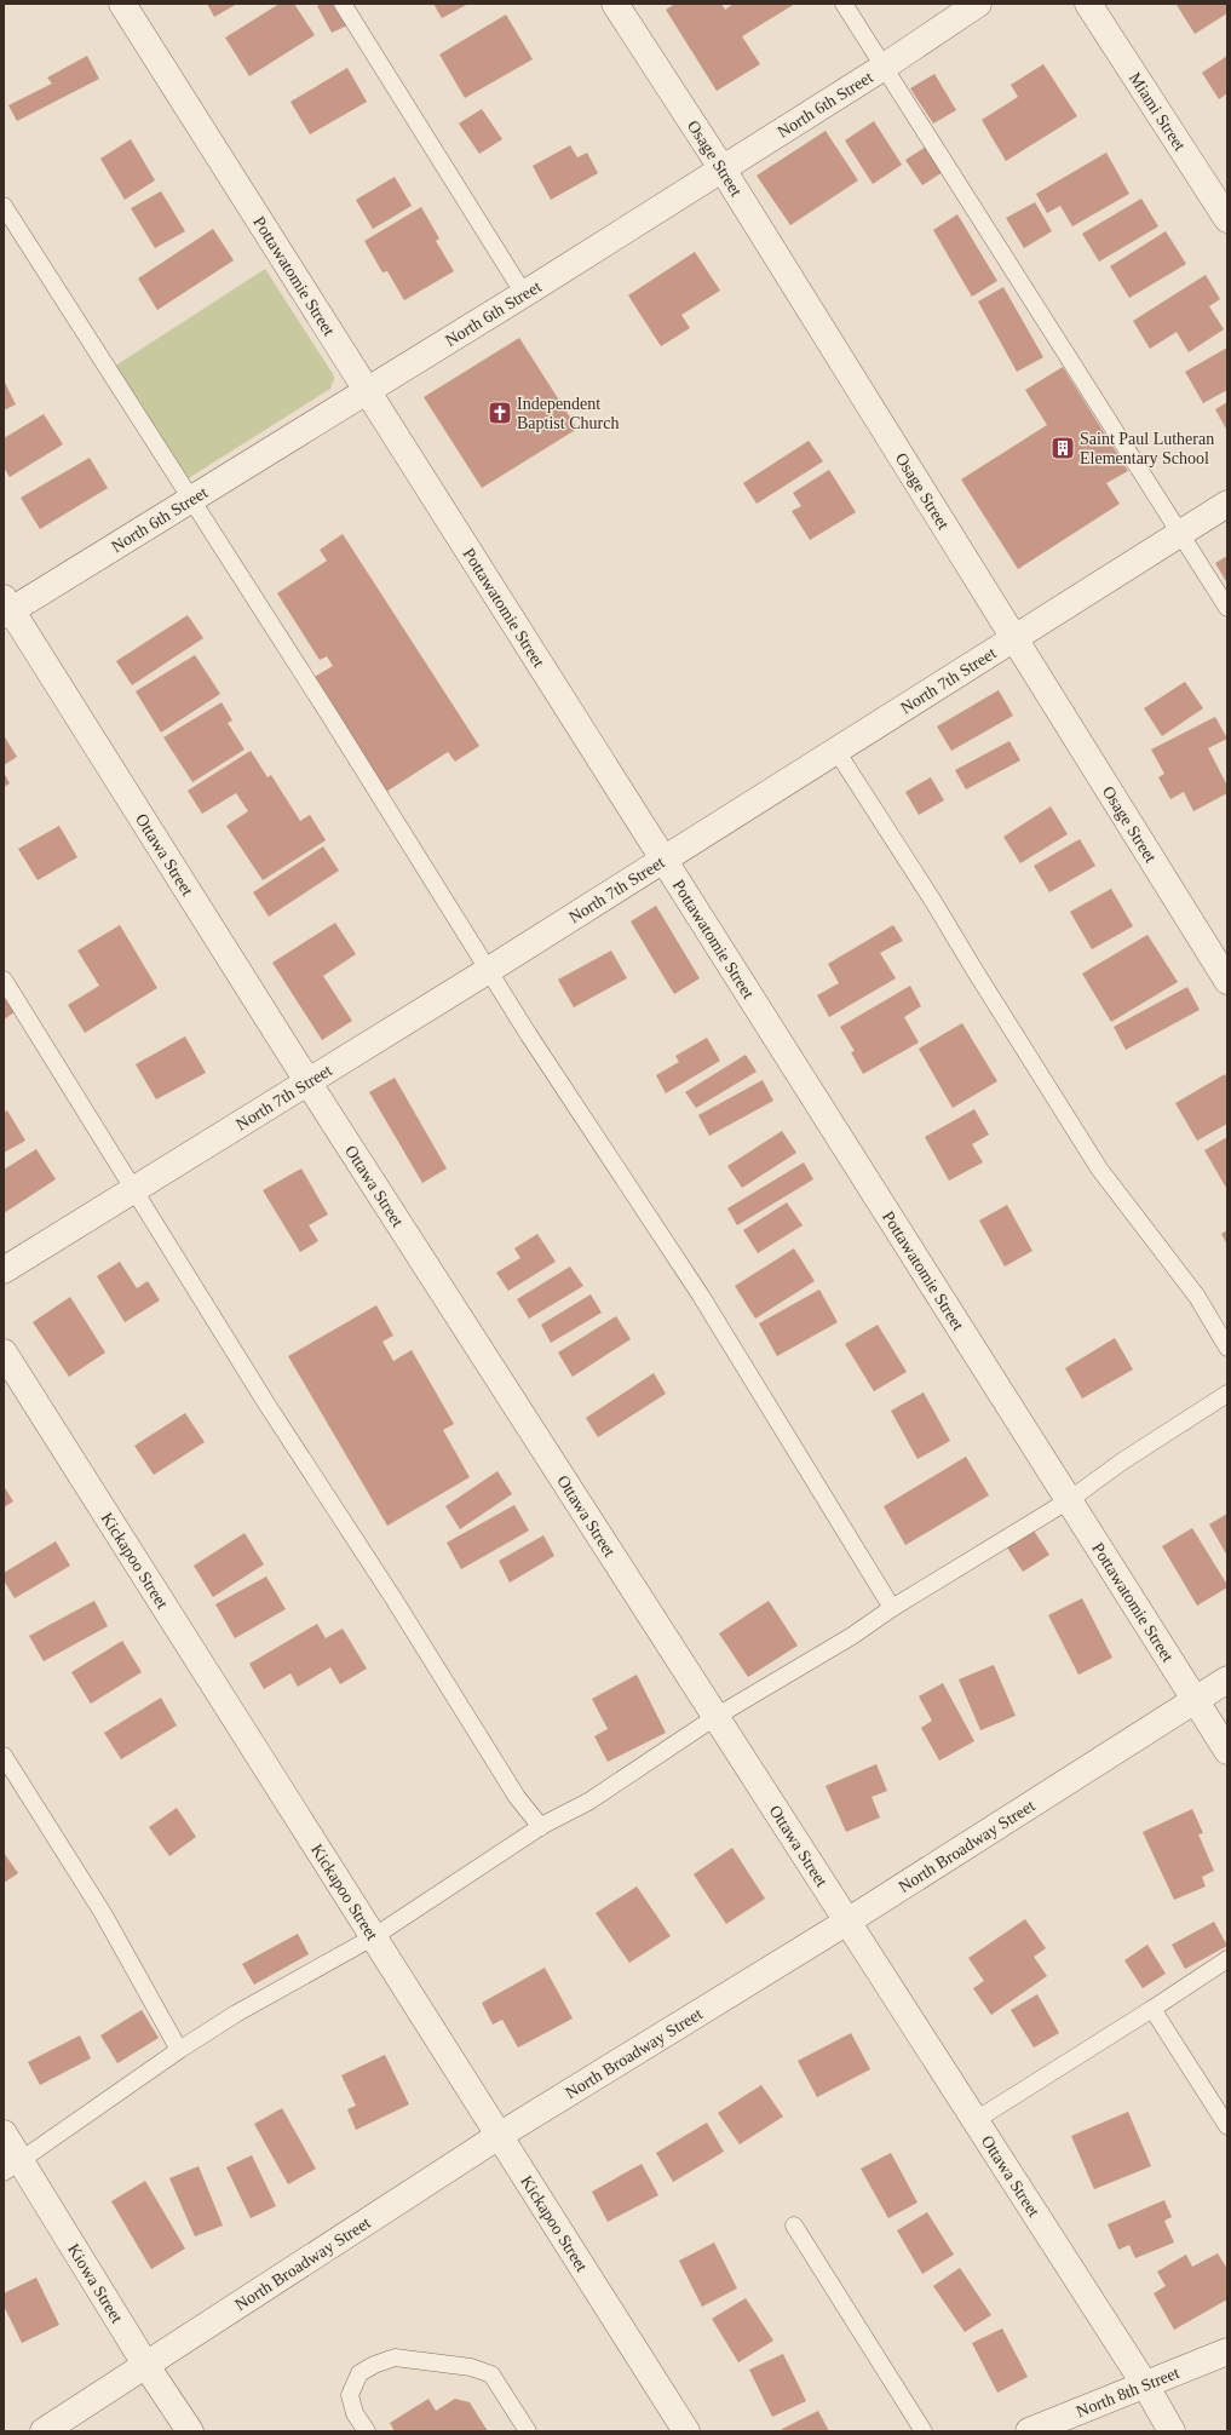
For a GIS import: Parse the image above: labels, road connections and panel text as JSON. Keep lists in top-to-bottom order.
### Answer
{
  "streets": {
    "street": [
      "North 6th Street",
      "Miami Street",
      "Osage Street",
      "Pottawatomie Street",
      "North 7th Street",
      "Ottawa Street",
      "Kickapoo Street",
      "North Broadway Street",
      "Kiowa Street",
      "North 8th Street"
    ]
  },
  "crossings": [
    ["North 6th Street", "Osage Street"],
    ["North 6th Street", "Pottawatomie Street"],
    ["North 6th Street", "Ottawa Street"],
    ["Osage Street", "North 7th Street"],
    ["Pottawatomie Street", "North 7th Street"],
    ["Pottawatomie Street", "North Broadway Street"],
    ["North 7th Street", "Ottawa Street"],
    ["Ottawa Street", "North Broadway Street"],
    ["Ottawa Street", "North 8th Street"],
    ["Kickapoo Street", "North Broadway Street"],
    ["North Broadway Street", "Kiowa Street"]
  ],
  "places": {
    "church": ["Independent Baptist Church"],
    "building": ["Saint Paul Lutheran Elementary School"]
  }
}
